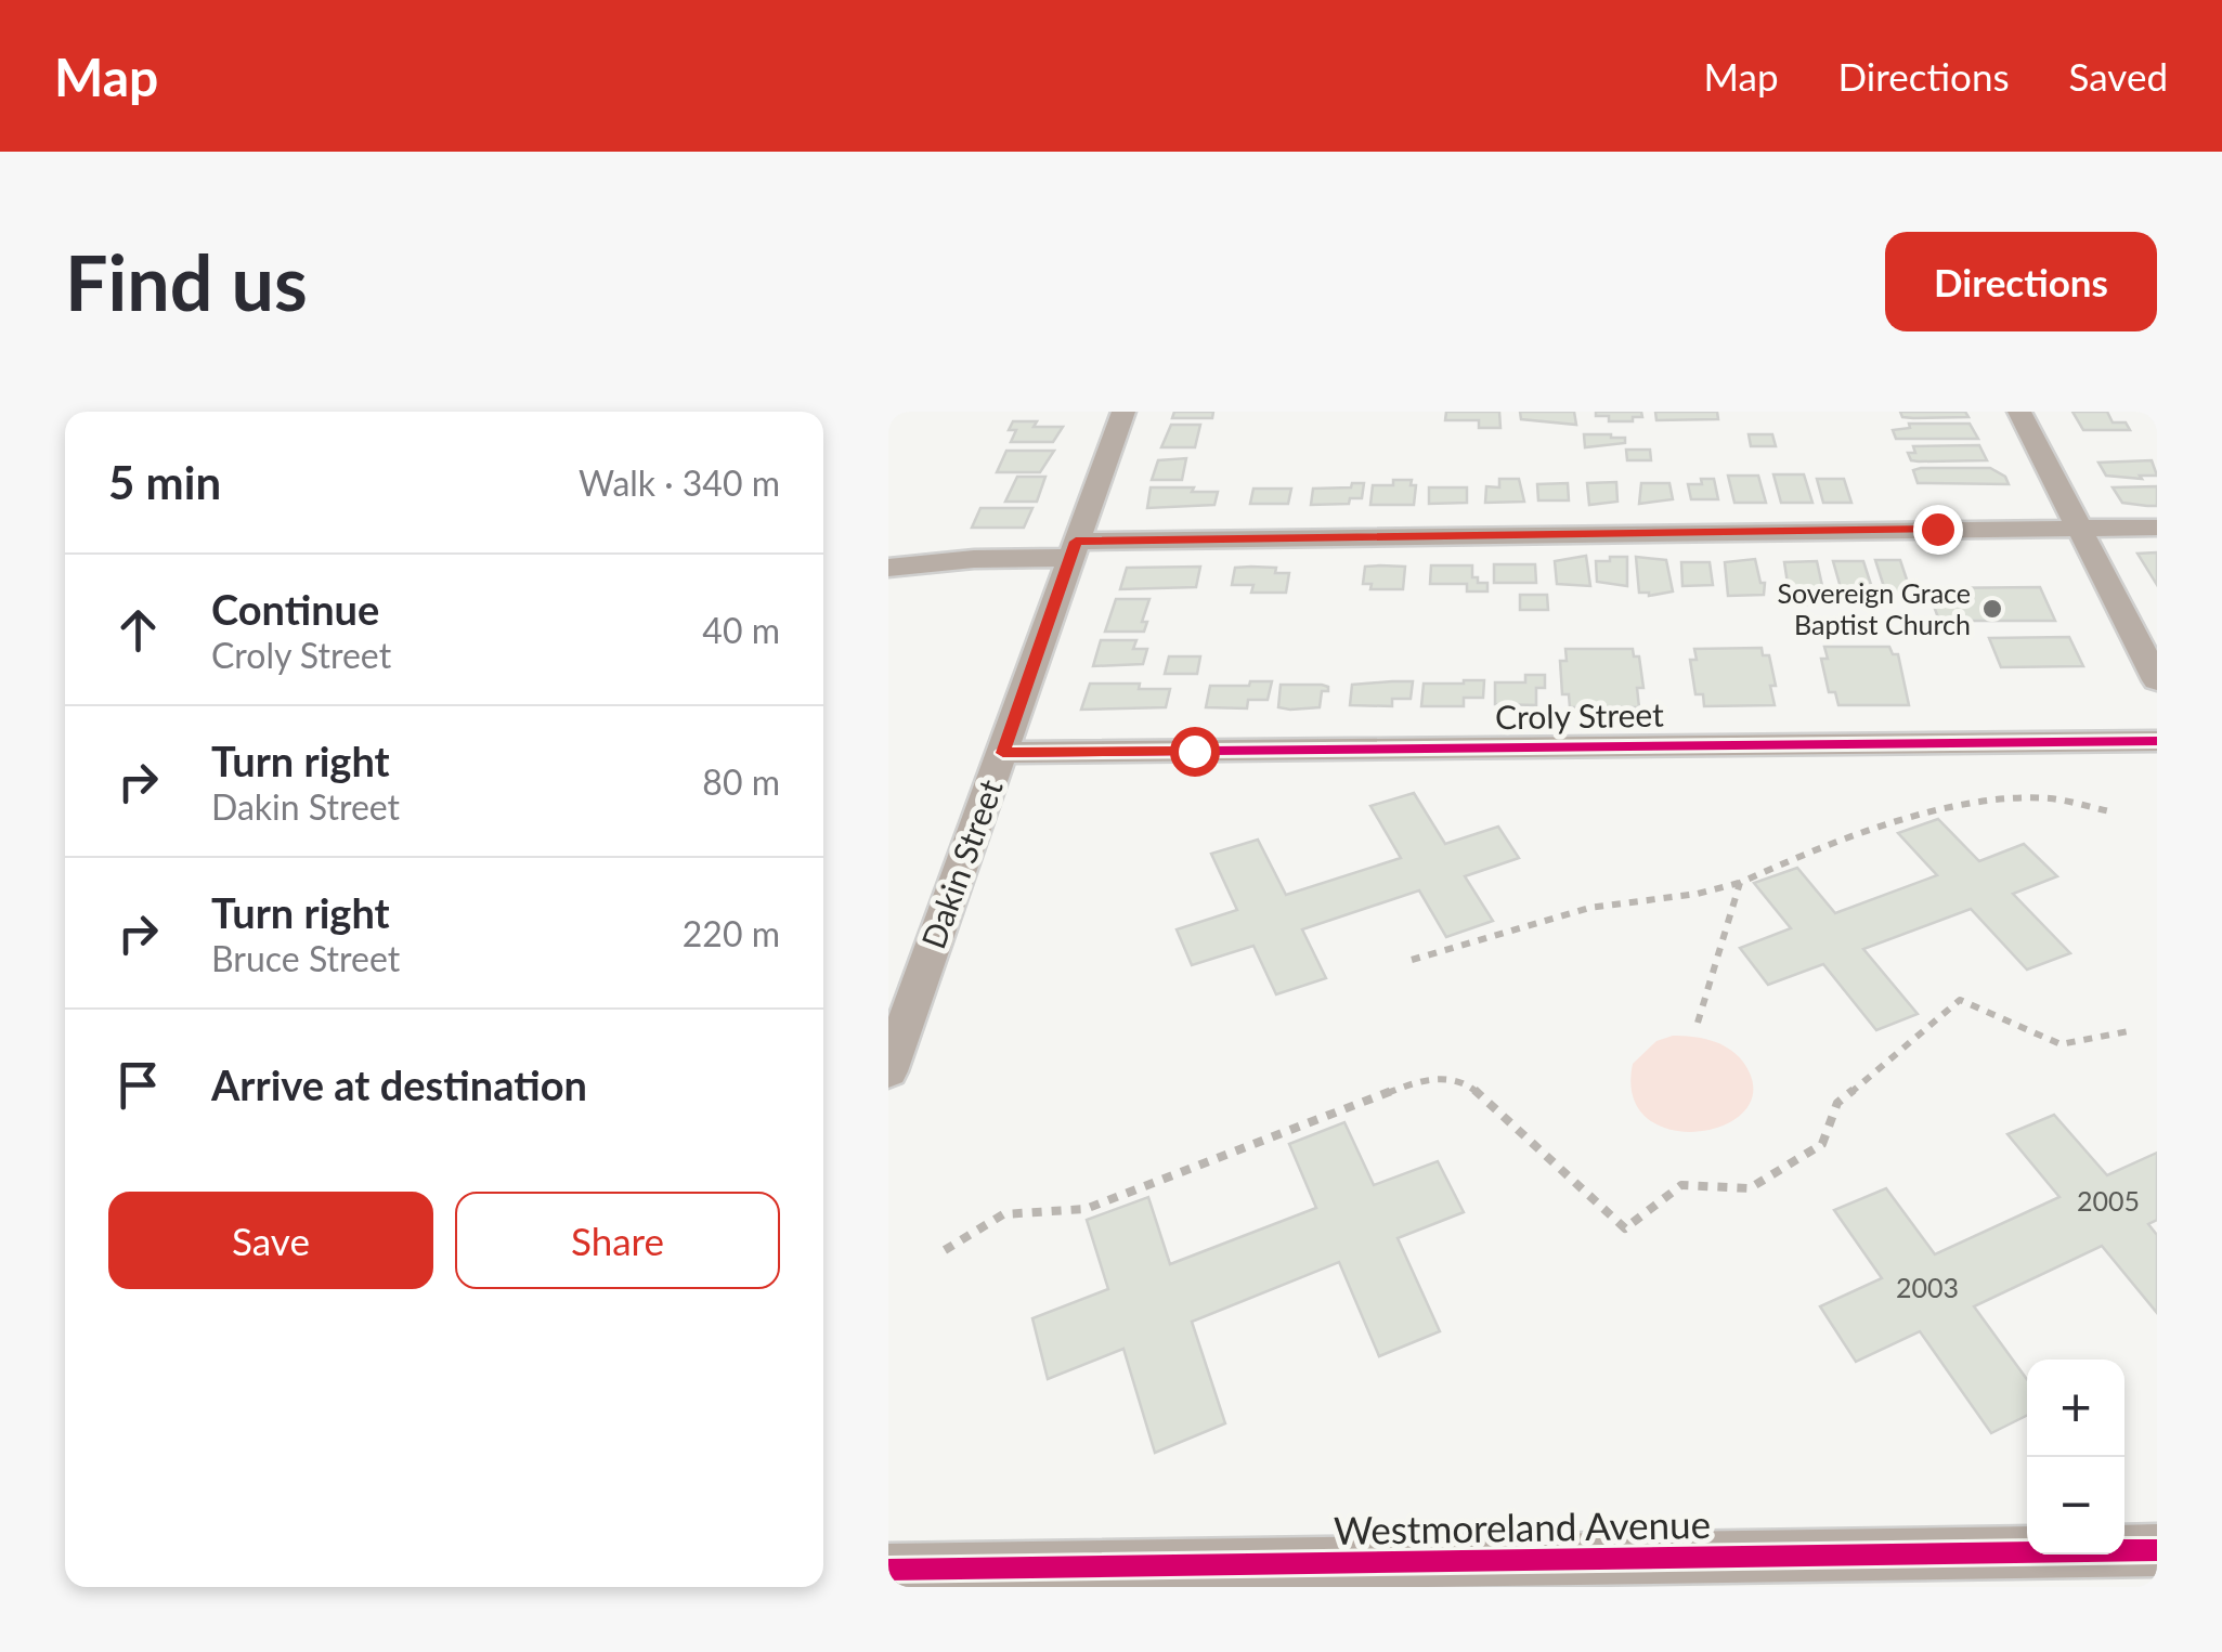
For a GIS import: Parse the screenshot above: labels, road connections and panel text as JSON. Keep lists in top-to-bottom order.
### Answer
{
  "streets": {
    "street": ["Croly Street", "Dakin Street", "Westmoreland Avenue"]
  },
  "crossings": [
    ["Croly Street", "Dakin Street"]
  ],
  "places": ["Sovereign Grace Baptist Church"],
  "house_numbers": ["2005", "2003"],
  "page": {
    "header": "Map",
    "nav": ["Map", "Directions", "Saved"],
    "buttons": [
      "Directions",
      ["Save", "Share"]
    ],
    "title": "Find us",
    "heading": ["5 min", "Walk · 340 m"],
    "list": [
      ["Continue", "Croly Street", "40 m"],
      ["Turn right", "Dakin Street", "80 m"],
      ["Turn right", "Bruce Street", "220 m"],
      "Arrive at destination"
    ],
    "map_buttons": ["+", "−"]
  }
}
